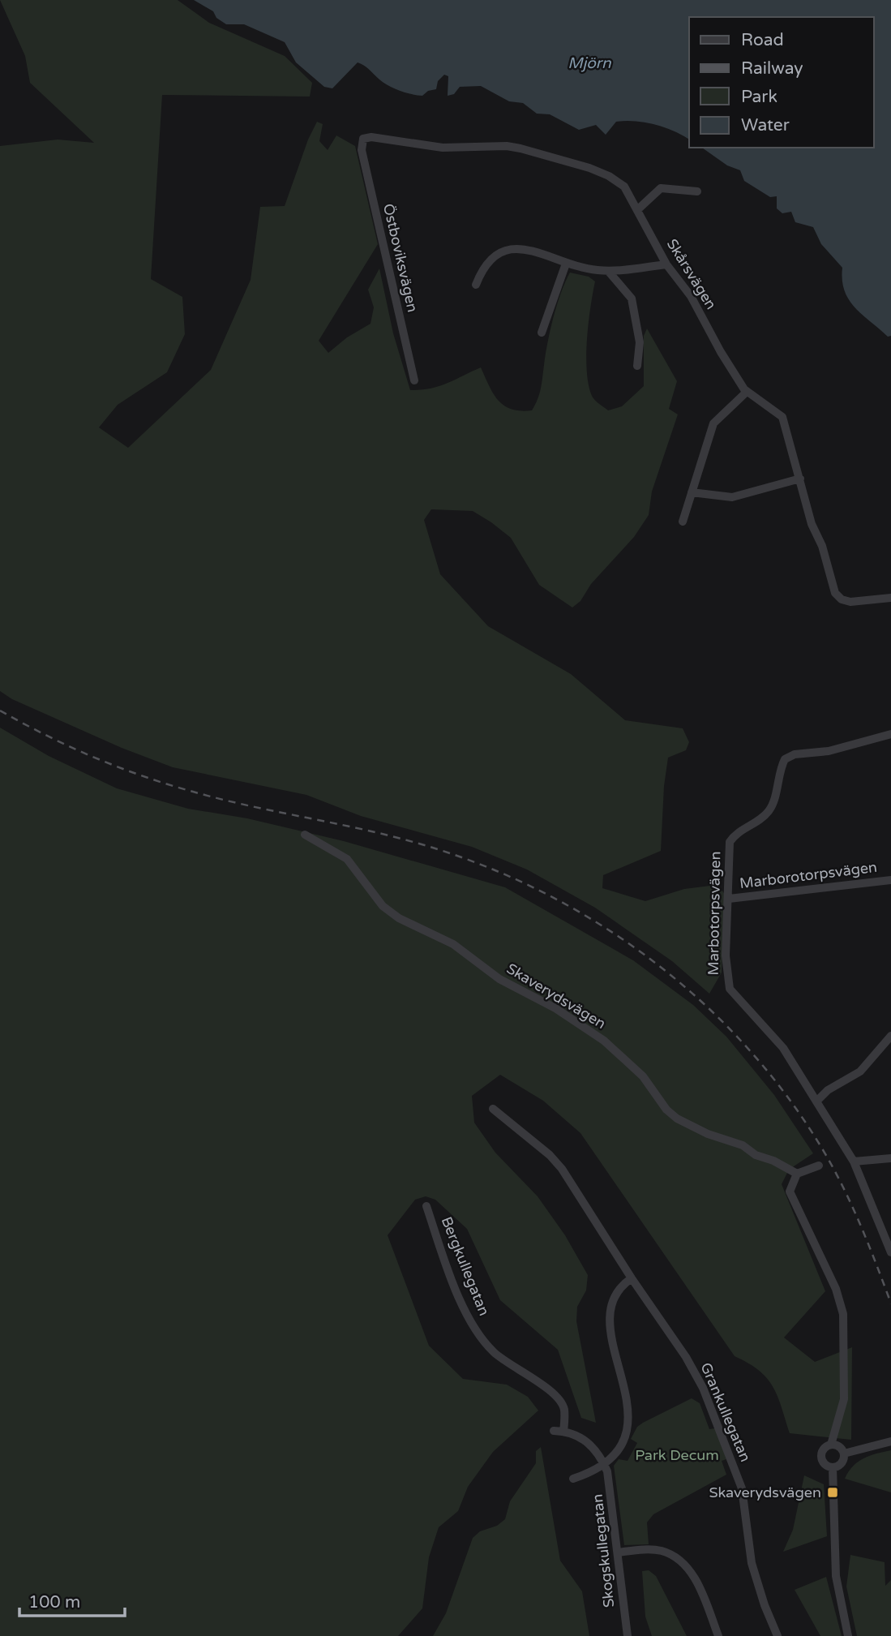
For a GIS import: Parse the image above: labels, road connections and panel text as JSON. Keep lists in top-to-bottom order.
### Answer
{
  "streets": {
    "street": [
      "Östboviksvägen",
      "Skårsvägen",
      "Marborotorpsvägen",
      "Marbotorpsvägen",
      "Skaverydsvägen",
      "Bergkullegatan",
      "Grankullegatan",
      "Skogskullegatan"
    ]
  },
  "crossings": [
    ["Östboviksvägen", "Skårsvägen"],
    ["Marborotorpsvägen", "Marbotorpsvägen"],
    ["Bergkullegatan", "Skogskullegatan"]
  ],
  "water": ["Mjörn"],
  "parks": ["Park Decum"],
  "places": {
    "transit": ["Skaverydsvägen"]
  },
  "legend": [
    "Road",
    "Railway",
    "Park",
    "Water"
  ],
  "scale_bar": "100 m"
}
